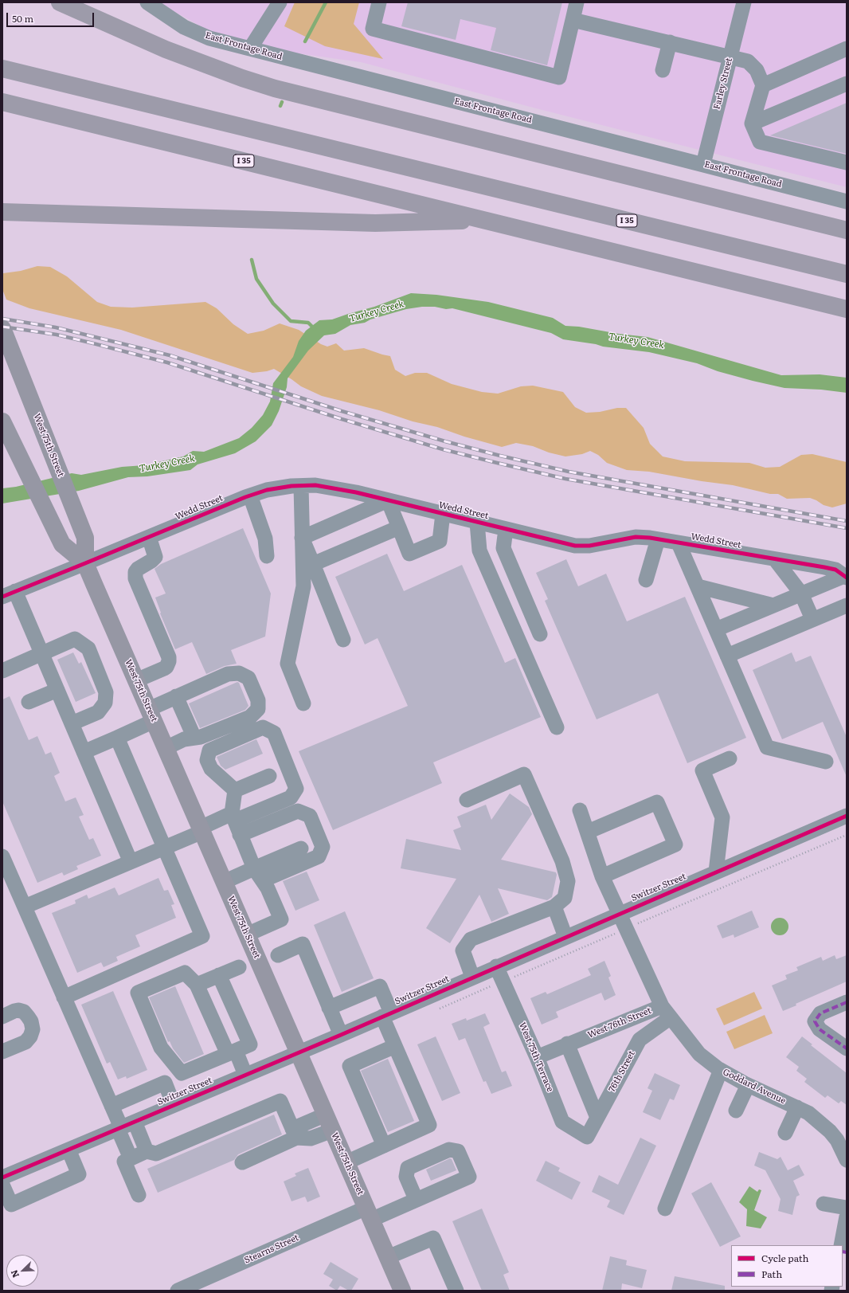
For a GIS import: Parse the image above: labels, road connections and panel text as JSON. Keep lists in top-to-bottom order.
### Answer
{
  "streets": {
    "highway": ["I 35"],
    "main road": ["West 75th Street"],
    "street": [
      "East Frontage Road",
      "Farley Street",
      "Wedd Street",
      "Switzer Street",
      "West 76th Street",
      "West 75th Terrace",
      "76th Street",
      "Goddard Avenue",
      "Stearns Street"
    ]
  },
  "crossings": [
    ["East Frontage Road", "Farley Street"],
    ["West 75th Street", "Wedd Street"],
    ["West 75th Street", "Switzer Street"],
    ["West 75th Street", "Stearns Street"],
    ["Switzer Street", "West 76th Street"],
    ["Switzer Street", "West 75th Terrace"],
    ["West 76th Street", "West 75th Terrace"],
    ["West 76th Street", "76th Street"],
    ["West 76th Street", "Goddard Avenue"],
    ["West 75th Terrace", "76th Street"],
    ["76th Street", "Goddard Avenue"]
  ],
  "water": ["Turkey Creek"],
  "legend": ["Cycle path", "Path"],
  "scale_bar": "50 m",
  "north": "bottom left"
}
